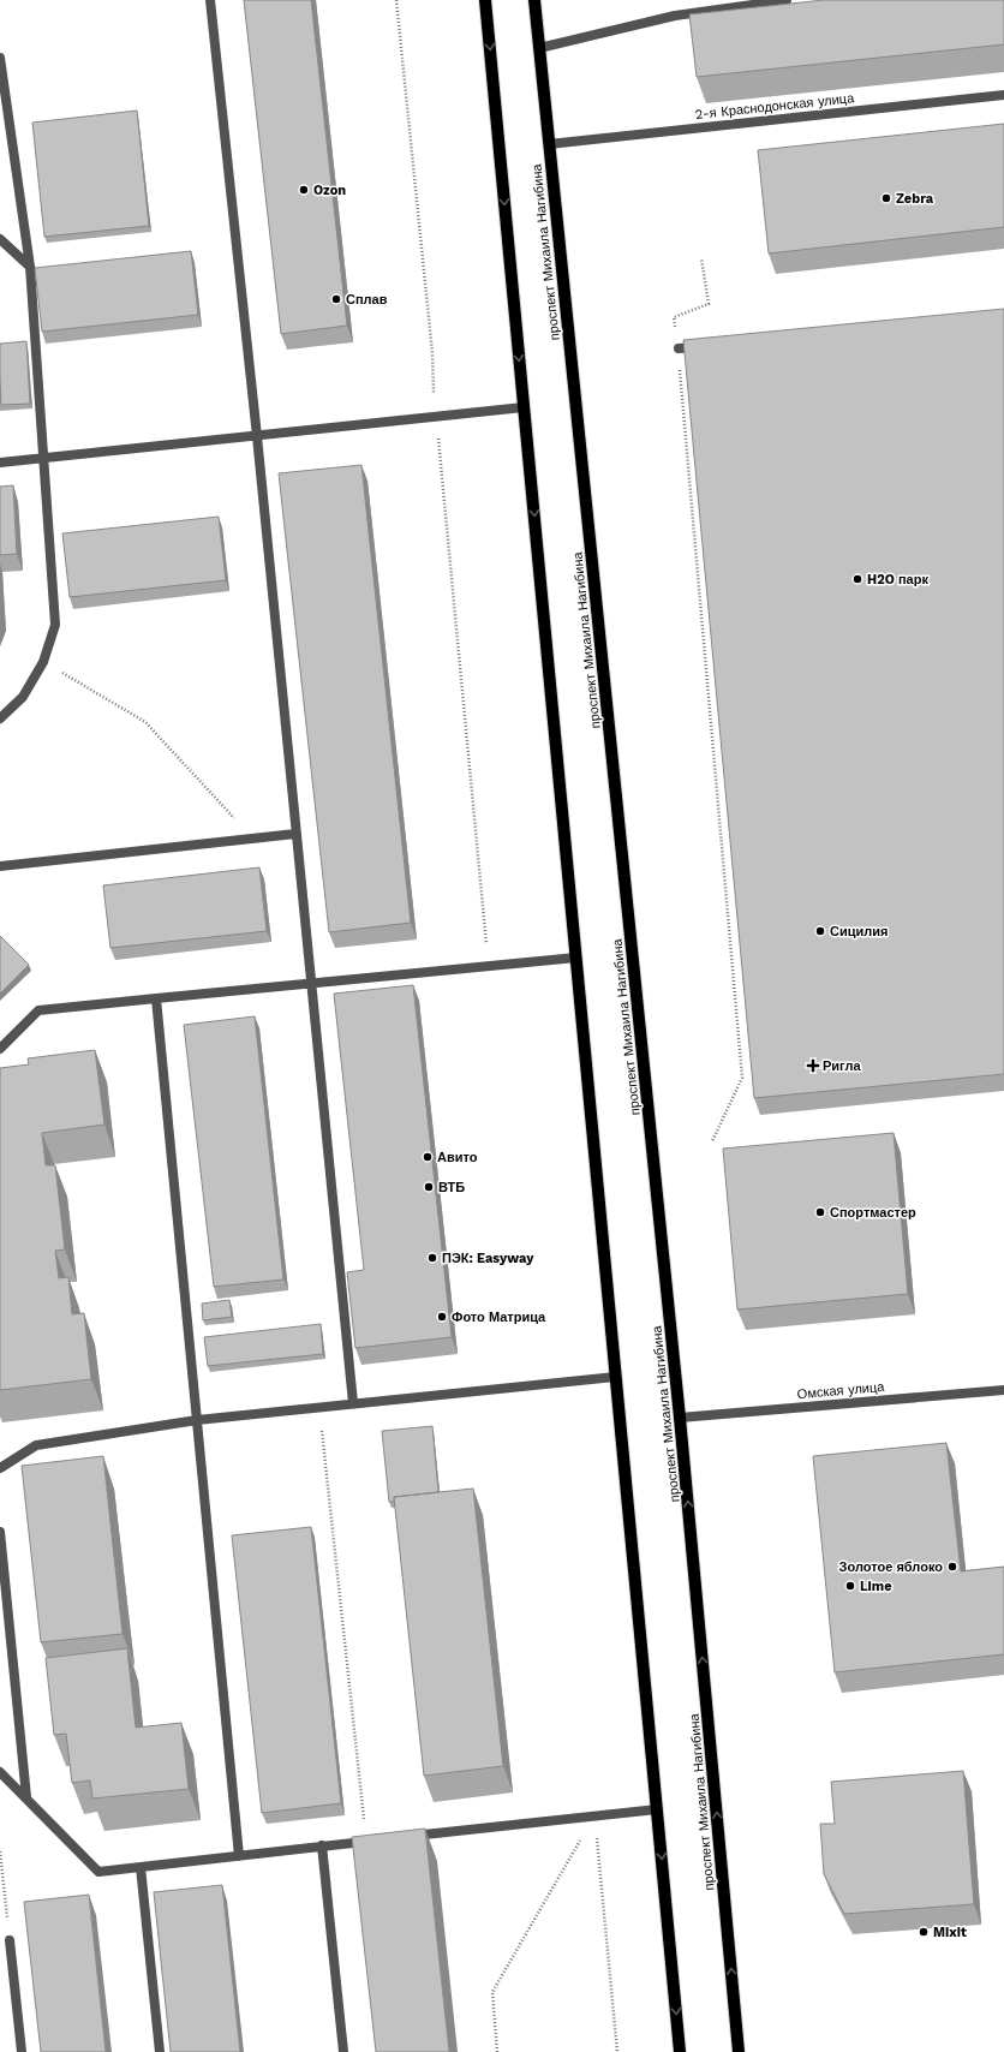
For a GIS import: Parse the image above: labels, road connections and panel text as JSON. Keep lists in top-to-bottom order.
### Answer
{
  "streets": {
    "main road": ["проспект Михаила Нагибина"],
    "street": ["2-я Краснодонская улица", "Омская улица"]
  },
  "crossings": [
    ["2-я Краснодонская улица", "проспект Михаила Нагибина"],
    ["проспект Михаила Нагибина", "Омская улица"]
  ],
  "places": {
    "other": [
      "Ozon",
      "Zebra",
      "Сплав",
      "H2O парк",
      "Сицилия",
      "Авито",
      "ВТБ",
      "Спортмастер",
      "ПЭК: Easyway",
      "Фото Матрица",
      "Золотое яблоко",
      "Lime",
      "Mixit"
    ],
    "health": ["Ригла"]
  }
}
